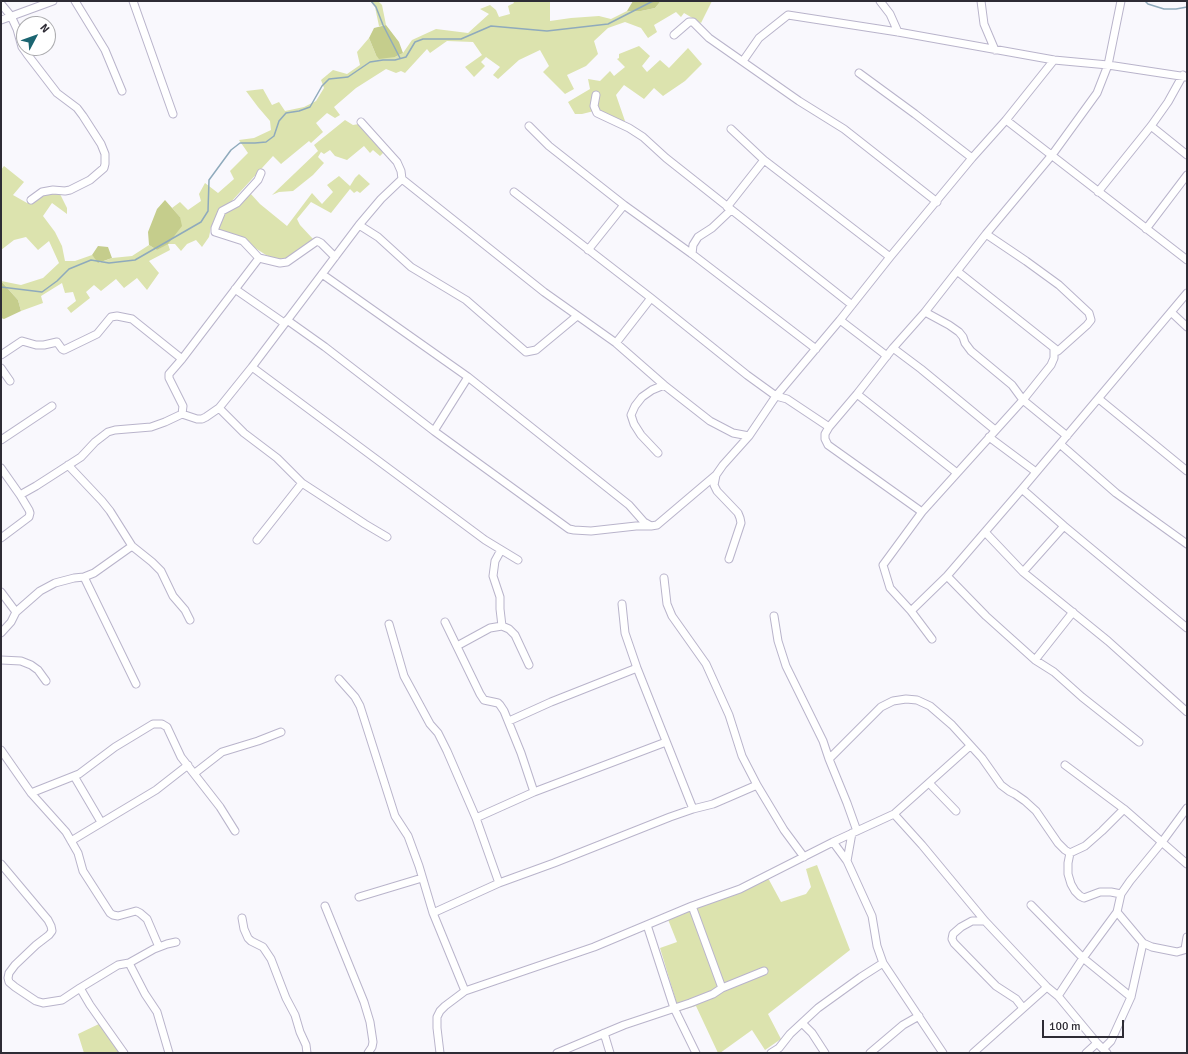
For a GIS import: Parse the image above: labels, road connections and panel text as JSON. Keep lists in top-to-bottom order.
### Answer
{
  "scale_bar": "100 m",
  "north": "top right"
}
